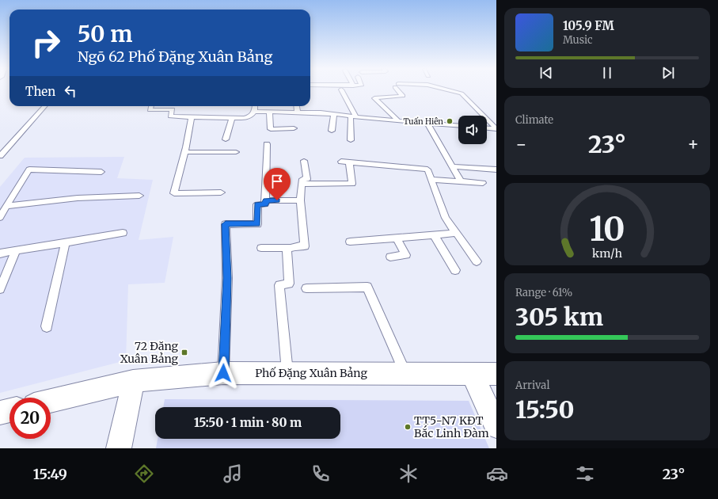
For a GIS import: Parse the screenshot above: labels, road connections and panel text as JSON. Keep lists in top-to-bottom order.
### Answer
{
  "streets": {
    "street": ["Phố Đặng Xuân Bảng"]
  },
  "places": {
    "other": ["Tuấn Hiên", "TT5-N7 KĐT Bắc Linh Đàm"],
    "transit": ["72 Đặng Xuân Bảng"]
  },
  "page": {
    "turn": ["50 m", "Ngõ 62 Phố Đặng Xuân Bảng"],
    "song": ["105.9 FM", "Music"],
    "then": "Then",
    "tile": [
      "Climate",
      ["Range · 61%", "305 km"],
      ["Arrival", "15:50"]
    ],
    "heat": ["−", "23°", "+"],
    "limit": "20",
    "trip": "15:50 · 1 min · 80 m",
    "tabs": ["15:49", "23°"],
    "gauge": ["10", "km/h"]
  }
}
